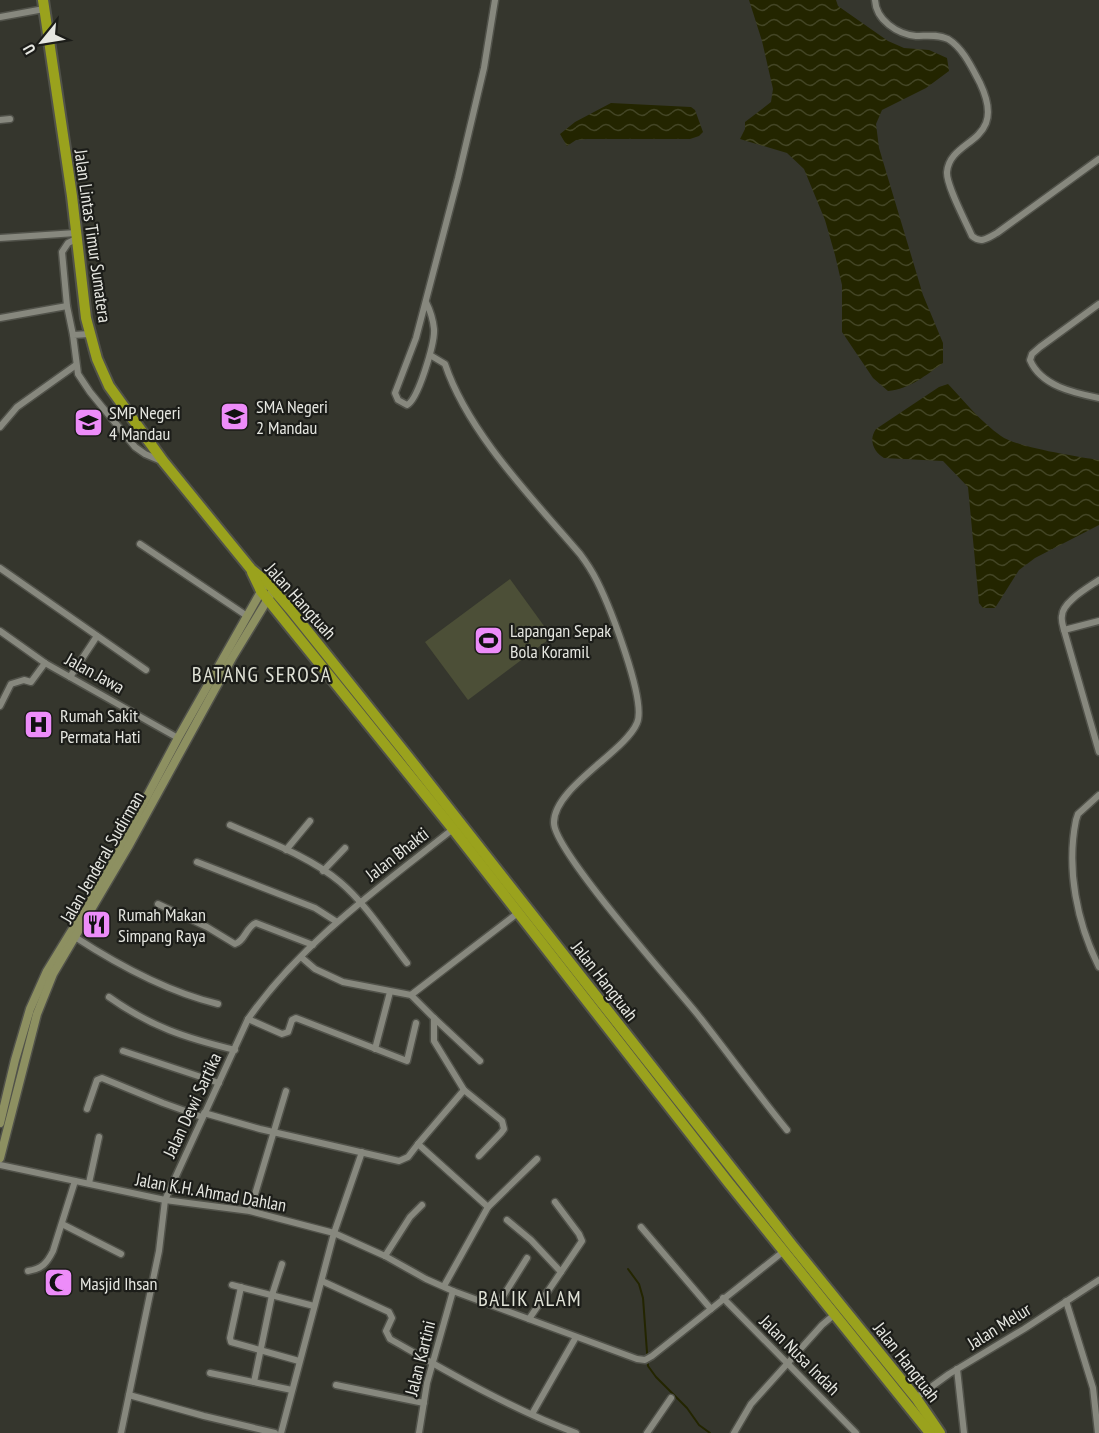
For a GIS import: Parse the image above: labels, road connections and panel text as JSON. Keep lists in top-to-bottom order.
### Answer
{
  "streets": {
    "highway": ["Jalan Lintas Timur Sumatera", "Jalan Hangtuah"],
    "street": [
      "Jalan Jawa",
      "Jalan Bhakti",
      "Jalan Jenderal Sudirman",
      "Jalan Dewi Sartika",
      "Jalan K.H. Ahmad Dahlan",
      "Jalan Melur",
      "Jalan Nusa Indah",
      "Jalan Kartini"
    ]
  },
  "crossings": [
    ["Jalan Lintas Timur Sumatera", "Jalan Hangtuah"],
    ["Jalan Hangtuah", "Jalan Bhakti"],
    ["Jalan Hangtuah", "Jalan Jenderal Sudirman"],
    ["Jalan Hangtuah", "Jalan Melur"],
    ["Jalan Jawa", "Jalan Jenderal Sudirman"],
    ["Jalan Bhakti", "Jalan Dewi Sartika"],
    ["Jalan Dewi Sartika", "Jalan K.H. Ahmad Dahlan"],
    ["Jalan K.H. Ahmad Dahlan", "Jalan Kartini"]
  ],
  "districts": ["BATANG SEROSA", "BALIK ALAM"],
  "places": {
    "school or university": ["SMA Negeri 2 Mandau", "SMP Negeri 4 Mandau"],
    "sports": ["Lapangan Sepak Bola Koramil"],
    "hospital": ["Rumah Sakit Permata Hati"],
    "restaurant": ["Rumah Makan Simpang Raya"],
    "mosque": ["Masjid Ihsan"]
  },
  "north": "bottom left"
}
